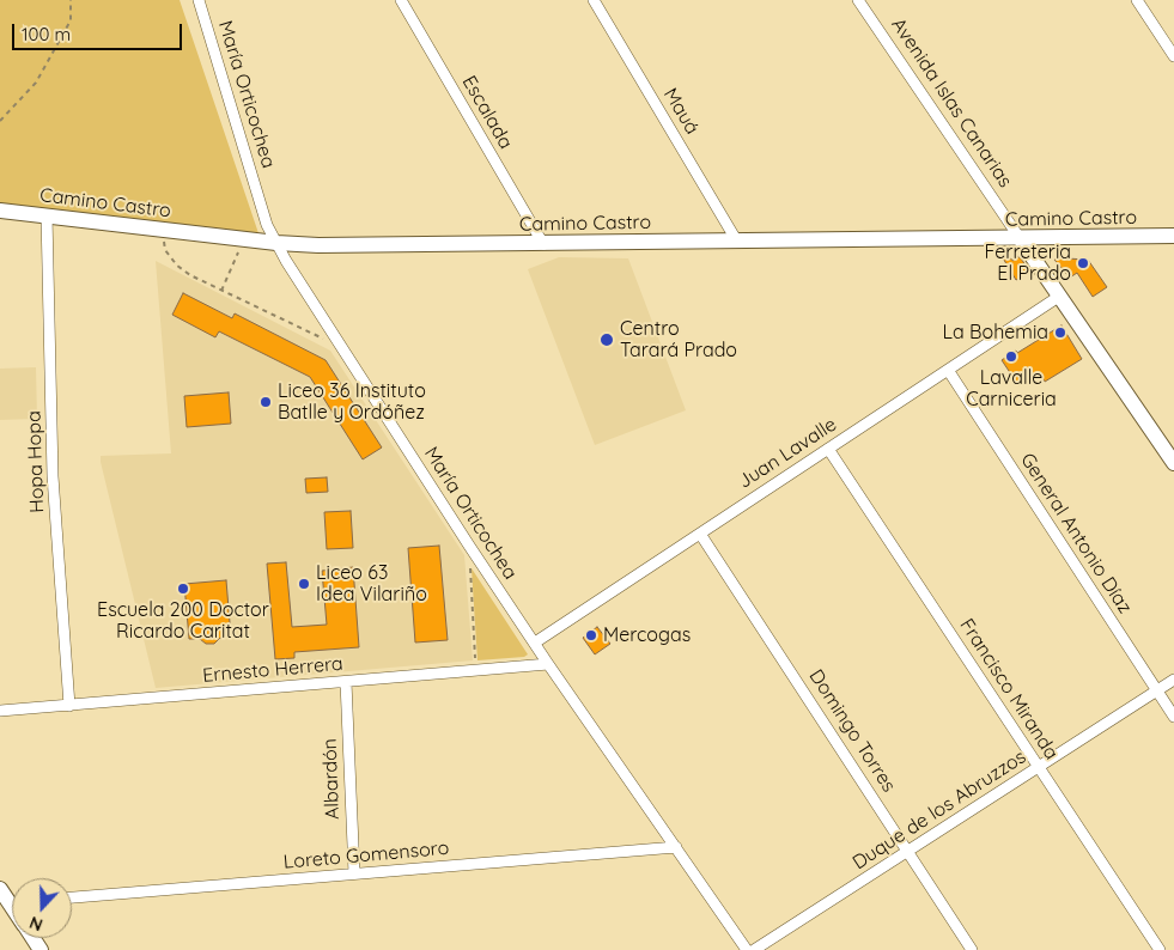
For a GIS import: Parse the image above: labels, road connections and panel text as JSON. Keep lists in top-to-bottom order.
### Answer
{
  "streets": {
    "street": [
      "María Orticochea",
      "Avenida Islas Canarias",
      "Mauá",
      "Escalada",
      "Camino Castro",
      "Juan Lavalle",
      "Hopa Hopa",
      "General Antonio Díaz",
      "Ernesto Herrera",
      "Francisco Miranda",
      "Domingo Torres",
      "Albardón",
      "Duque de los Abruzzos",
      "Loreto Gomensoro"
    ]
  },
  "crossings": [
    ["María Orticochea", "Camino Castro"],
    ["María Orticochea", "Juan Lavalle"],
    ["María Orticochea", "Ernesto Herrera"],
    ["María Orticochea", "Loreto Gomensoro"],
    ["Avenida Islas Canarias", "Camino Castro"],
    ["Avenida Islas Canarias", "Juan Lavalle"],
    ["Mauá", "Camino Castro"],
    ["Escalada", "Camino Castro"],
    ["Camino Castro", "Hopa Hopa"],
    ["Juan Lavalle", "General Antonio Díaz"],
    ["Juan Lavalle", "Francisco Miranda"],
    ["Juan Lavalle", "Domingo Torres"],
    ["Hopa Hopa", "Ernesto Herrera"],
    ["General Antonio Díaz", "Duque de los Abruzzos"],
    ["Ernesto Herrera", "Albardón"],
    ["Francisco Miranda", "Duque de los Abruzzos"],
    ["Domingo Torres", "Duque de los Abruzzos"],
    ["Albardón", "Loreto Gomensoro"]
  ],
  "places": [
    "Ferreteria El Prado",
    "La Bohemia",
    "Centro Tarará Prado",
    "Lavalle Carniceria",
    "Liceo 36 Instituto Batlle y Ordóñez",
    "Liceo 63 Idea Vilariño",
    "Escuela 200 Doctor Ricardo Caritat",
    "Mercogas"
  ],
  "scale_bar": "100 m",
  "north": "bottom"
}
